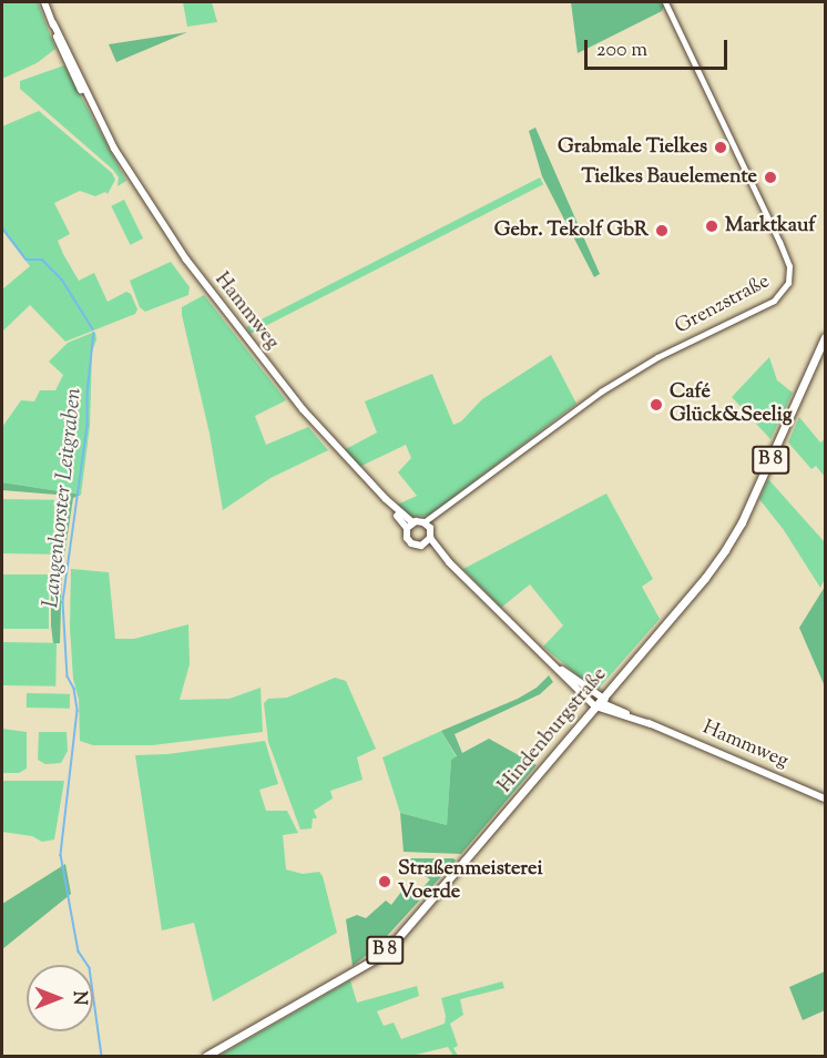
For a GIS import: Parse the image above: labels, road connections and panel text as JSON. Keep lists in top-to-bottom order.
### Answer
{
  "streets": {
    "main road": ["Hammweg", "B 8", "Hindenburgstraße"],
    "street": ["Grenzstraße"]
  },
  "crossings": [
    ["Grenzstraße", "Hammweg"],
    ["Hammweg", "Hindenburgstraße"]
  ],
  "water": ["Langenhorster Leitgraben"],
  "places": [
    "Grabmale Tielkes",
    "Tielkes Bauelemente",
    "Marktkauf",
    "Gebr. Tekolf GbR",
    "Café Glück&Seelig",
    "Straßenmeisterei Voerde"
  ],
  "scale_bar": "200 m",
  "north": "right"
}
